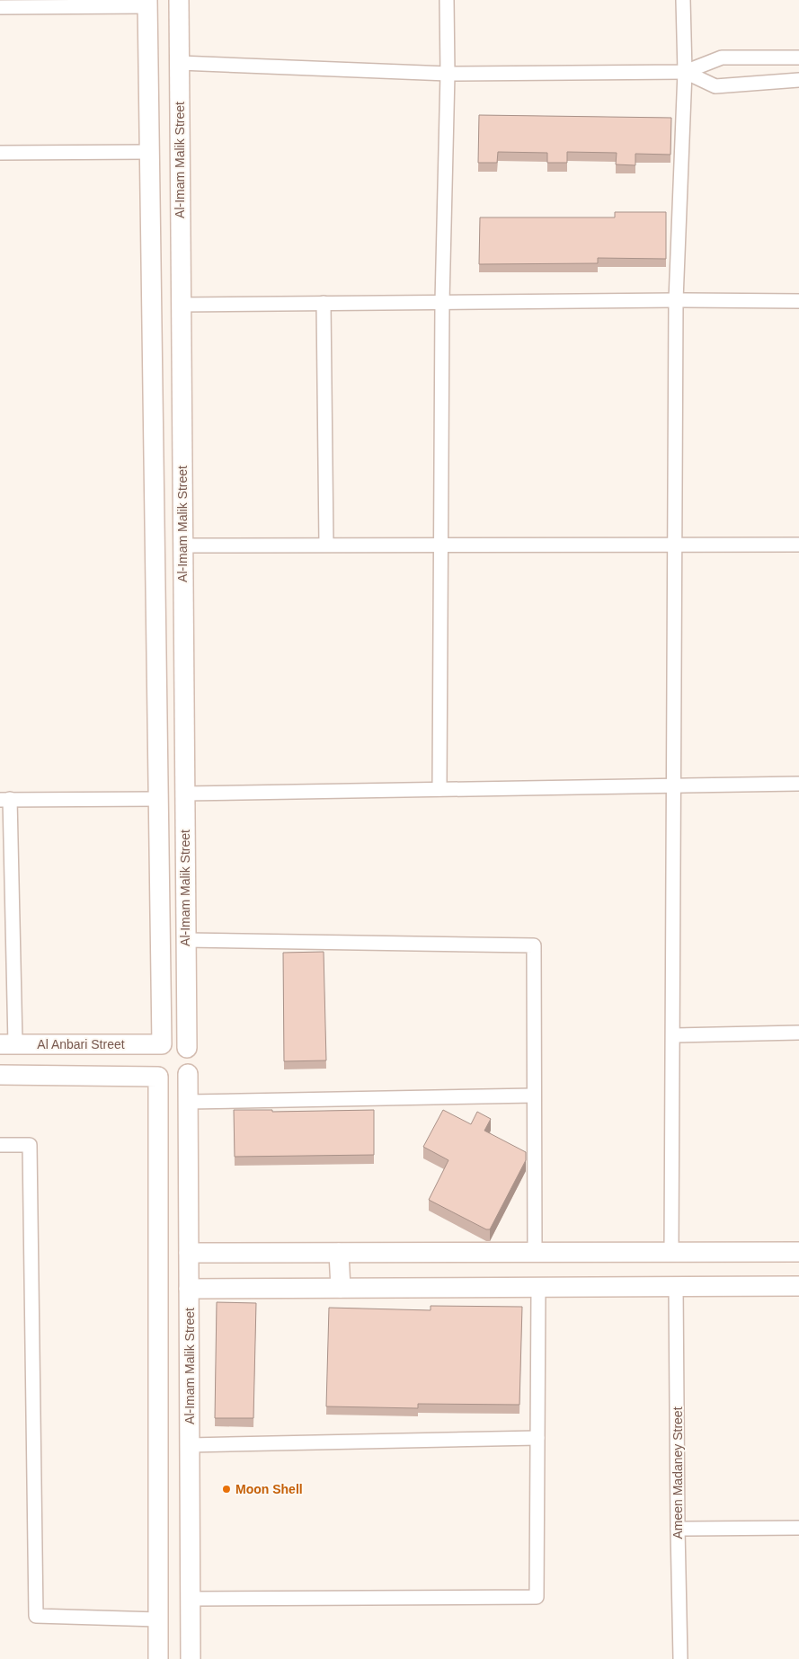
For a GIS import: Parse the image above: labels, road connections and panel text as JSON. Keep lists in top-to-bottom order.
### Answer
{
  "streets": {
    "street": ["Al-Imam Malik Street", "Al Anbari Street", "Ameen Madaney Street"]
  },
  "crossings": [
    ["Al-Imam Malik Street", "Al Anbari Street"]
  ],
  "places": ["Moon Shell"]
}
